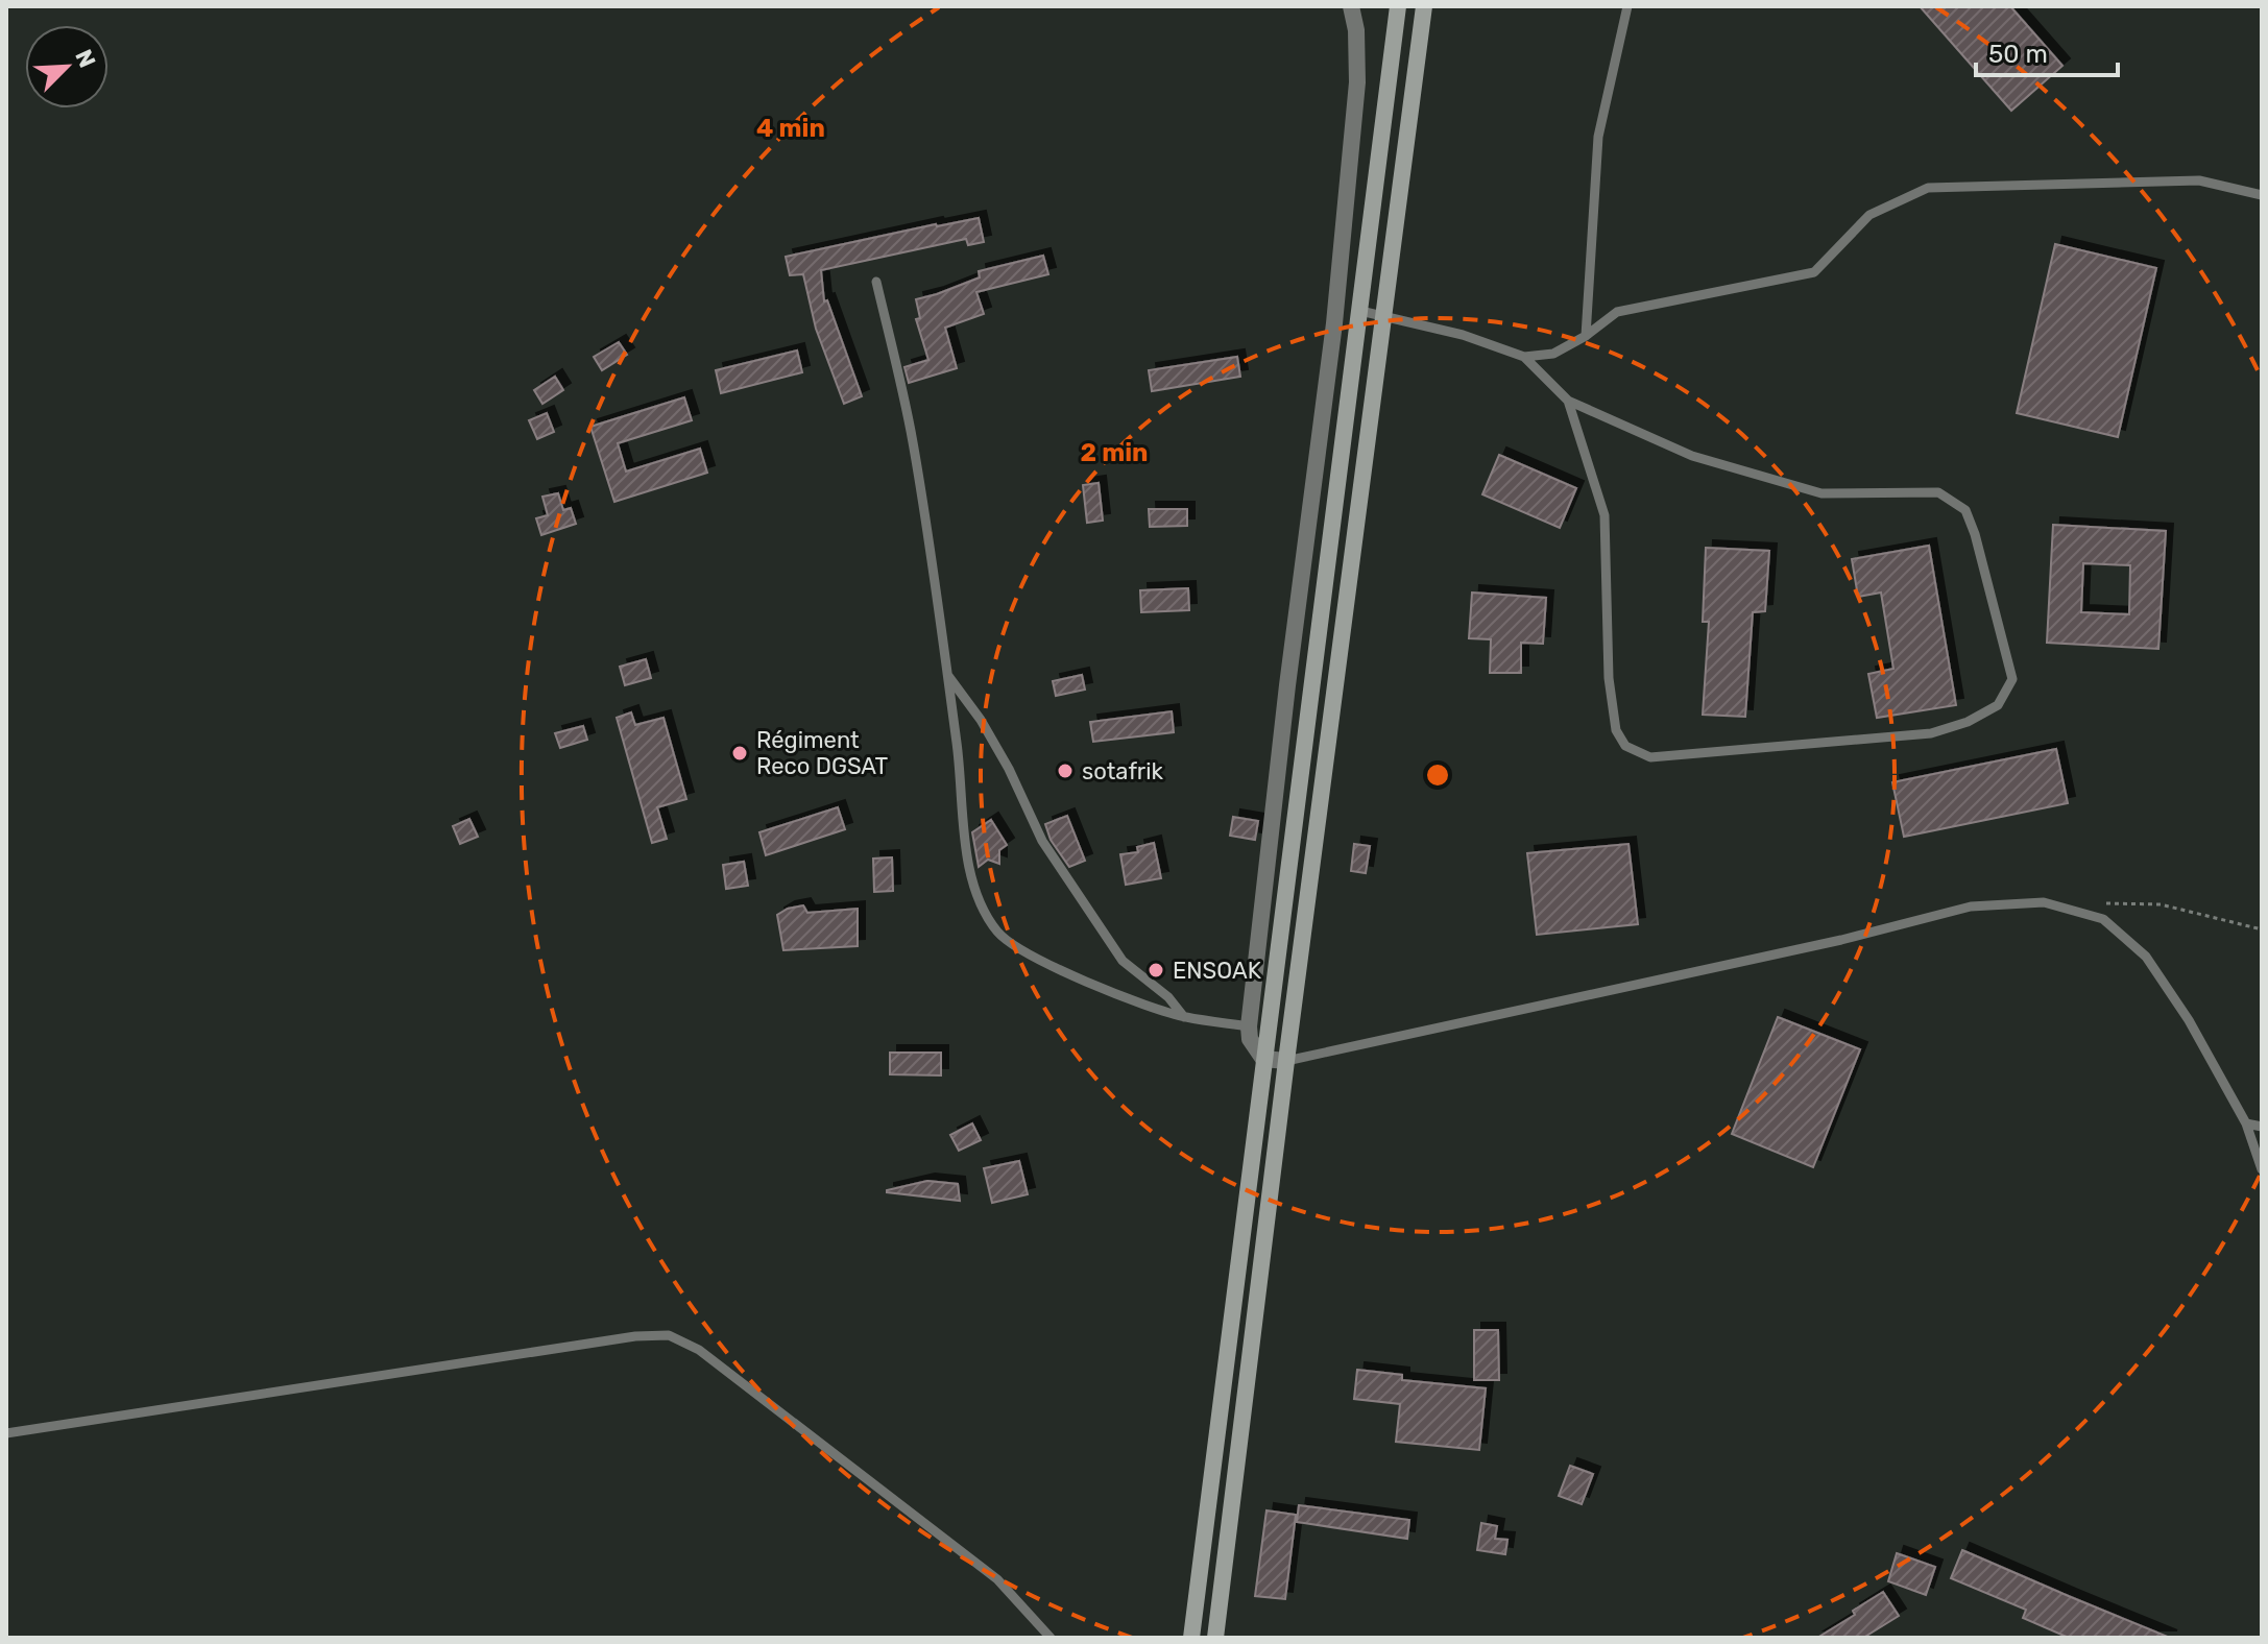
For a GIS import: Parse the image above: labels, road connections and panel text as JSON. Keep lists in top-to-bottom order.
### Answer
{
  "places": ["Régiment Reco DGSAT", "sotafrik", "ENSOAK"],
  "scale_bar": "50 m",
  "north": "top right",
  "rings": ["4 min", "2 min"]
}
